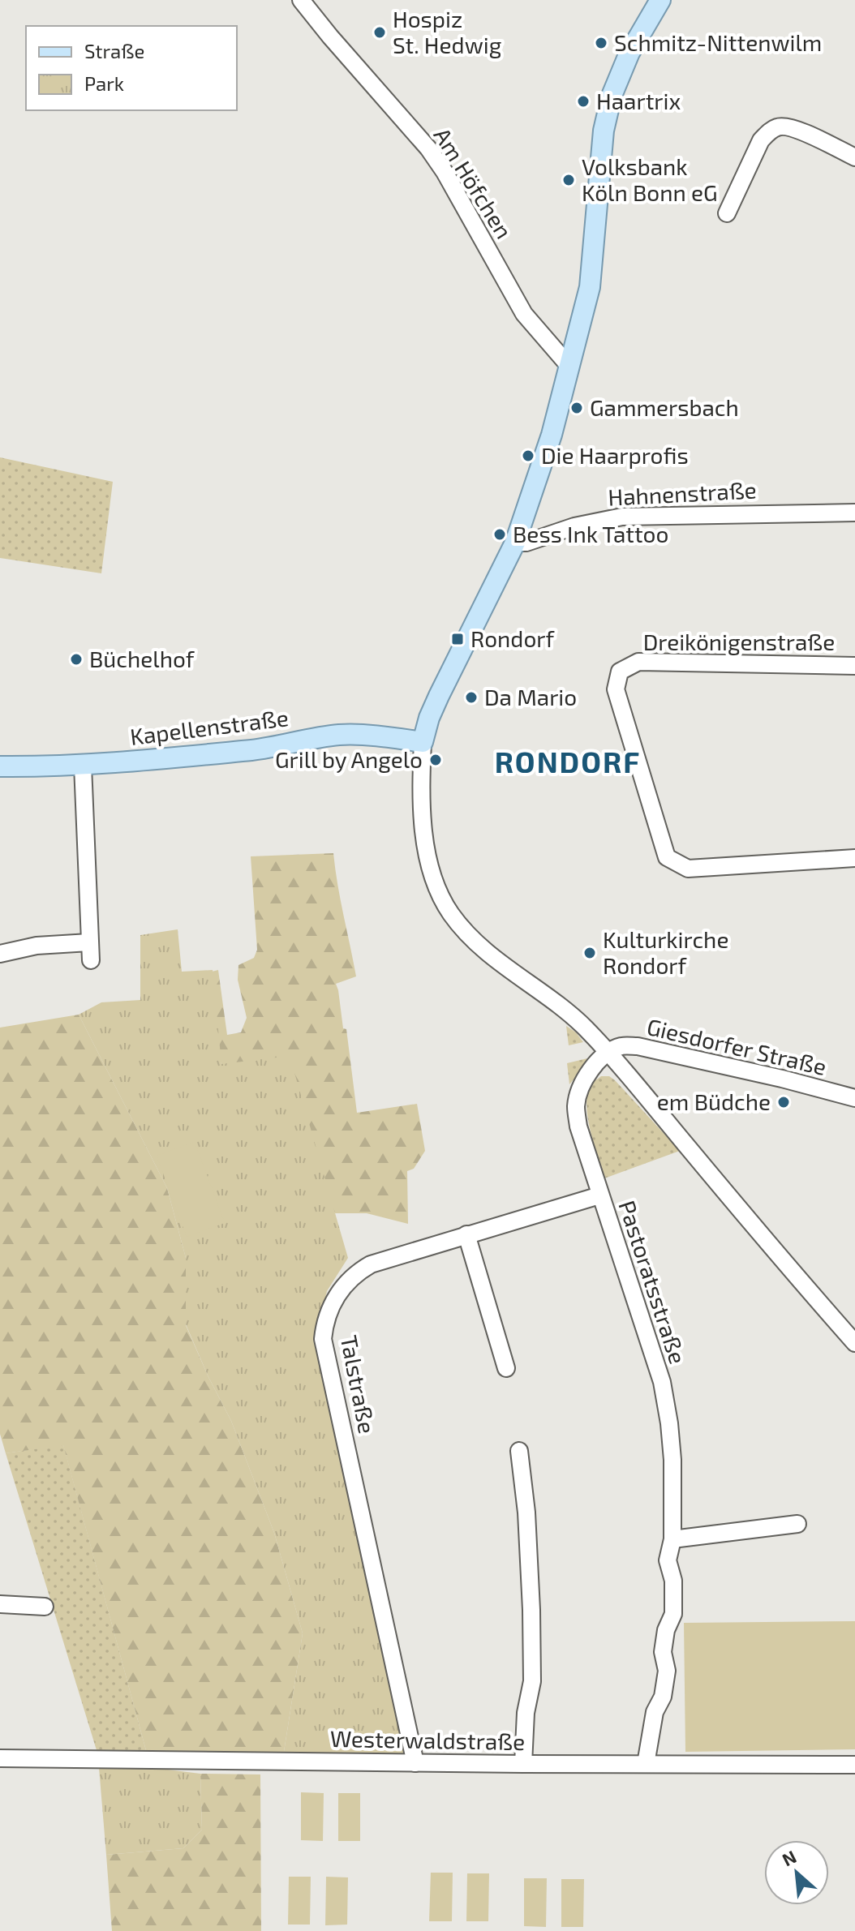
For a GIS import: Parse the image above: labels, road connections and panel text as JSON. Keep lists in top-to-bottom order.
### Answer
{
  "streets": {
    "main road": ["Kapellenstraße"],
    "street": [
      "Am Höfchen",
      "Hahnenstraße",
      "Dreikönigenstraße",
      "Giesdorfer Straße",
      "Pastoratsstraße",
      "Talstraße",
      "Westerwaldstraße"
    ]
  },
  "crossings": [
    ["Giesdorfer Straße", "Pastoratsstraße"],
    ["Pastoratsstraße", "Talstraße"],
    ["Pastoratsstraße", "Westerwaldstraße"],
    ["Talstraße", "Westerwaldstraße"]
  ],
  "districts": ["RONDORF"],
  "places": {
    "other": [
      "Hospiz St. Hedwig",
      "Schmitz-Nittenwilm",
      "Haartrix",
      "Volksbank Köln Bonn eG",
      "Gammersbach",
      "Die Haarprofis",
      "Bess Ink Tattoo",
      "Büchelhof",
      "Da Mario",
      "Grill by Angelo",
      "Kulturkirche Rondorf",
      "em Büdche"
    ],
    "transit": ["Rondorf"]
  },
  "legend": ["Straße", "Park"],
  "north": "top left"
}
